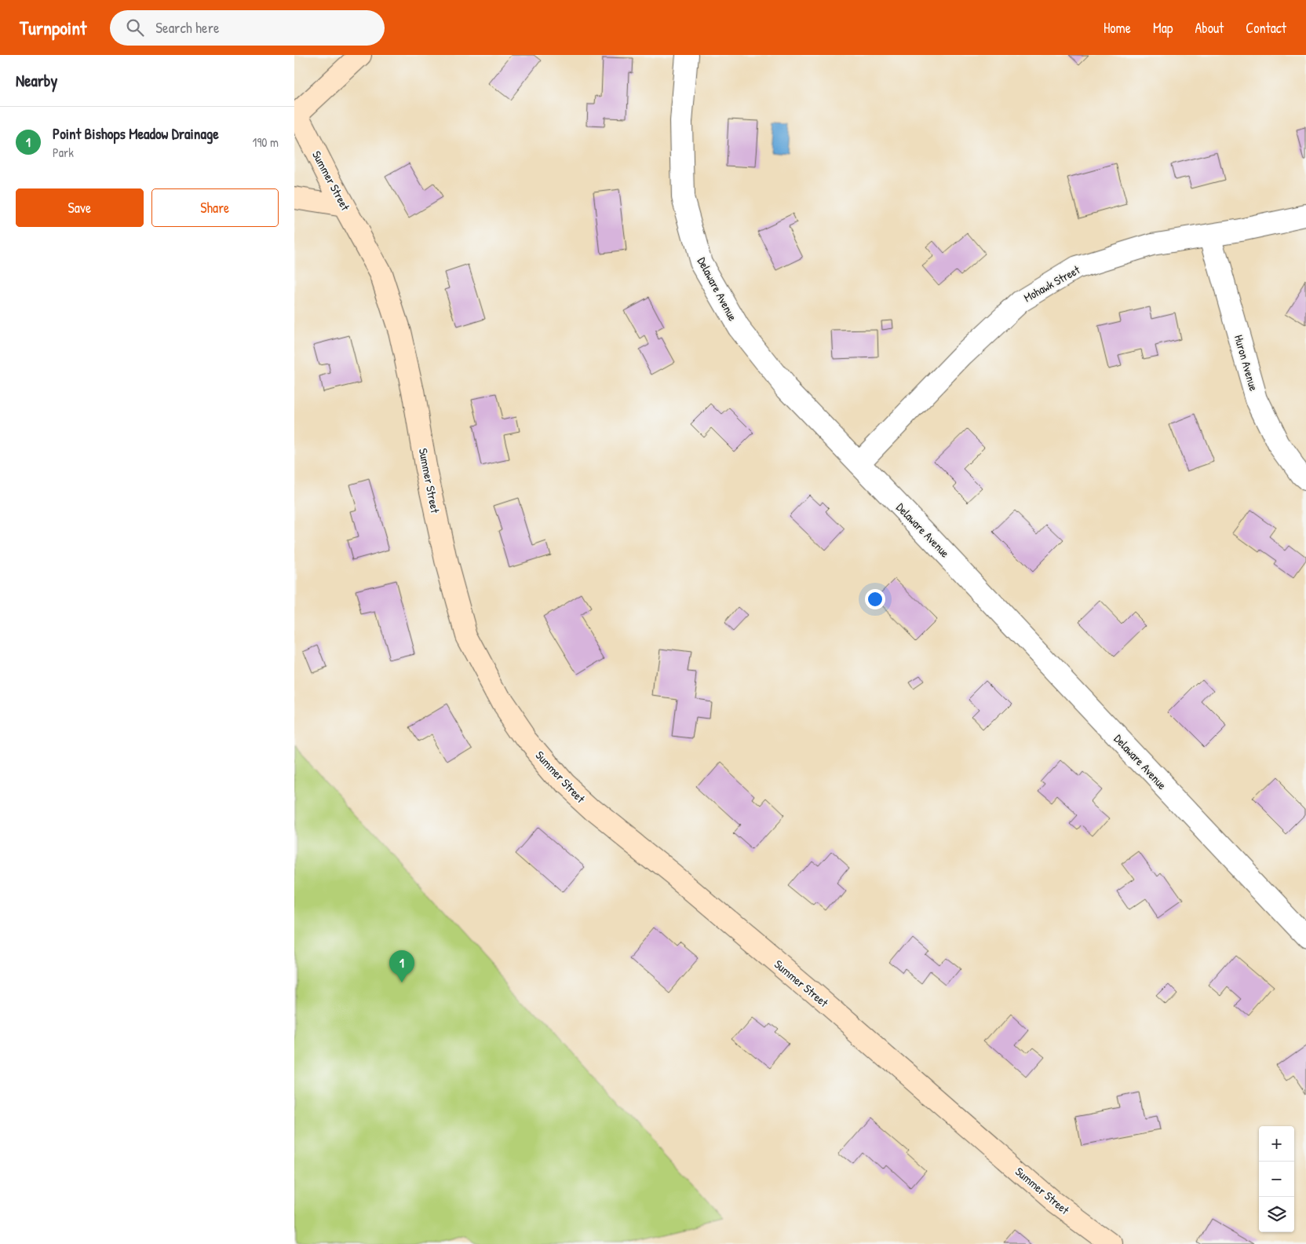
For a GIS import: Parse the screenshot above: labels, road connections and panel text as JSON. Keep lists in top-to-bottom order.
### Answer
{
  "streets": {
    "street": [
      "Summer Street",
      "Mohawk Street",
      "Delaware Avenue",
      "Huron Avenue"
    ]
  },
  "crossings": [
    ["Mohawk Street", "Delaware Avenue"],
    ["Mohawk Street", "Huron Avenue"]
  ],
  "page": {
    "header": "Turnpoint",
    "search": "Search here",
    "nav": [
      "Home",
      "Map",
      "About",
      "Contact"
    ],
    "heading": "Nearby",
    "list": [
      {
        "mark": "1",
        "name": "Point Bishops Meadow Drainage",
        "note": "Park",
        "value": "190 m"
      }
    ],
    "buttons": ["Save", "Share"],
    "pins": "1",
    "map_buttons": ["+", "−"]
  }
}
